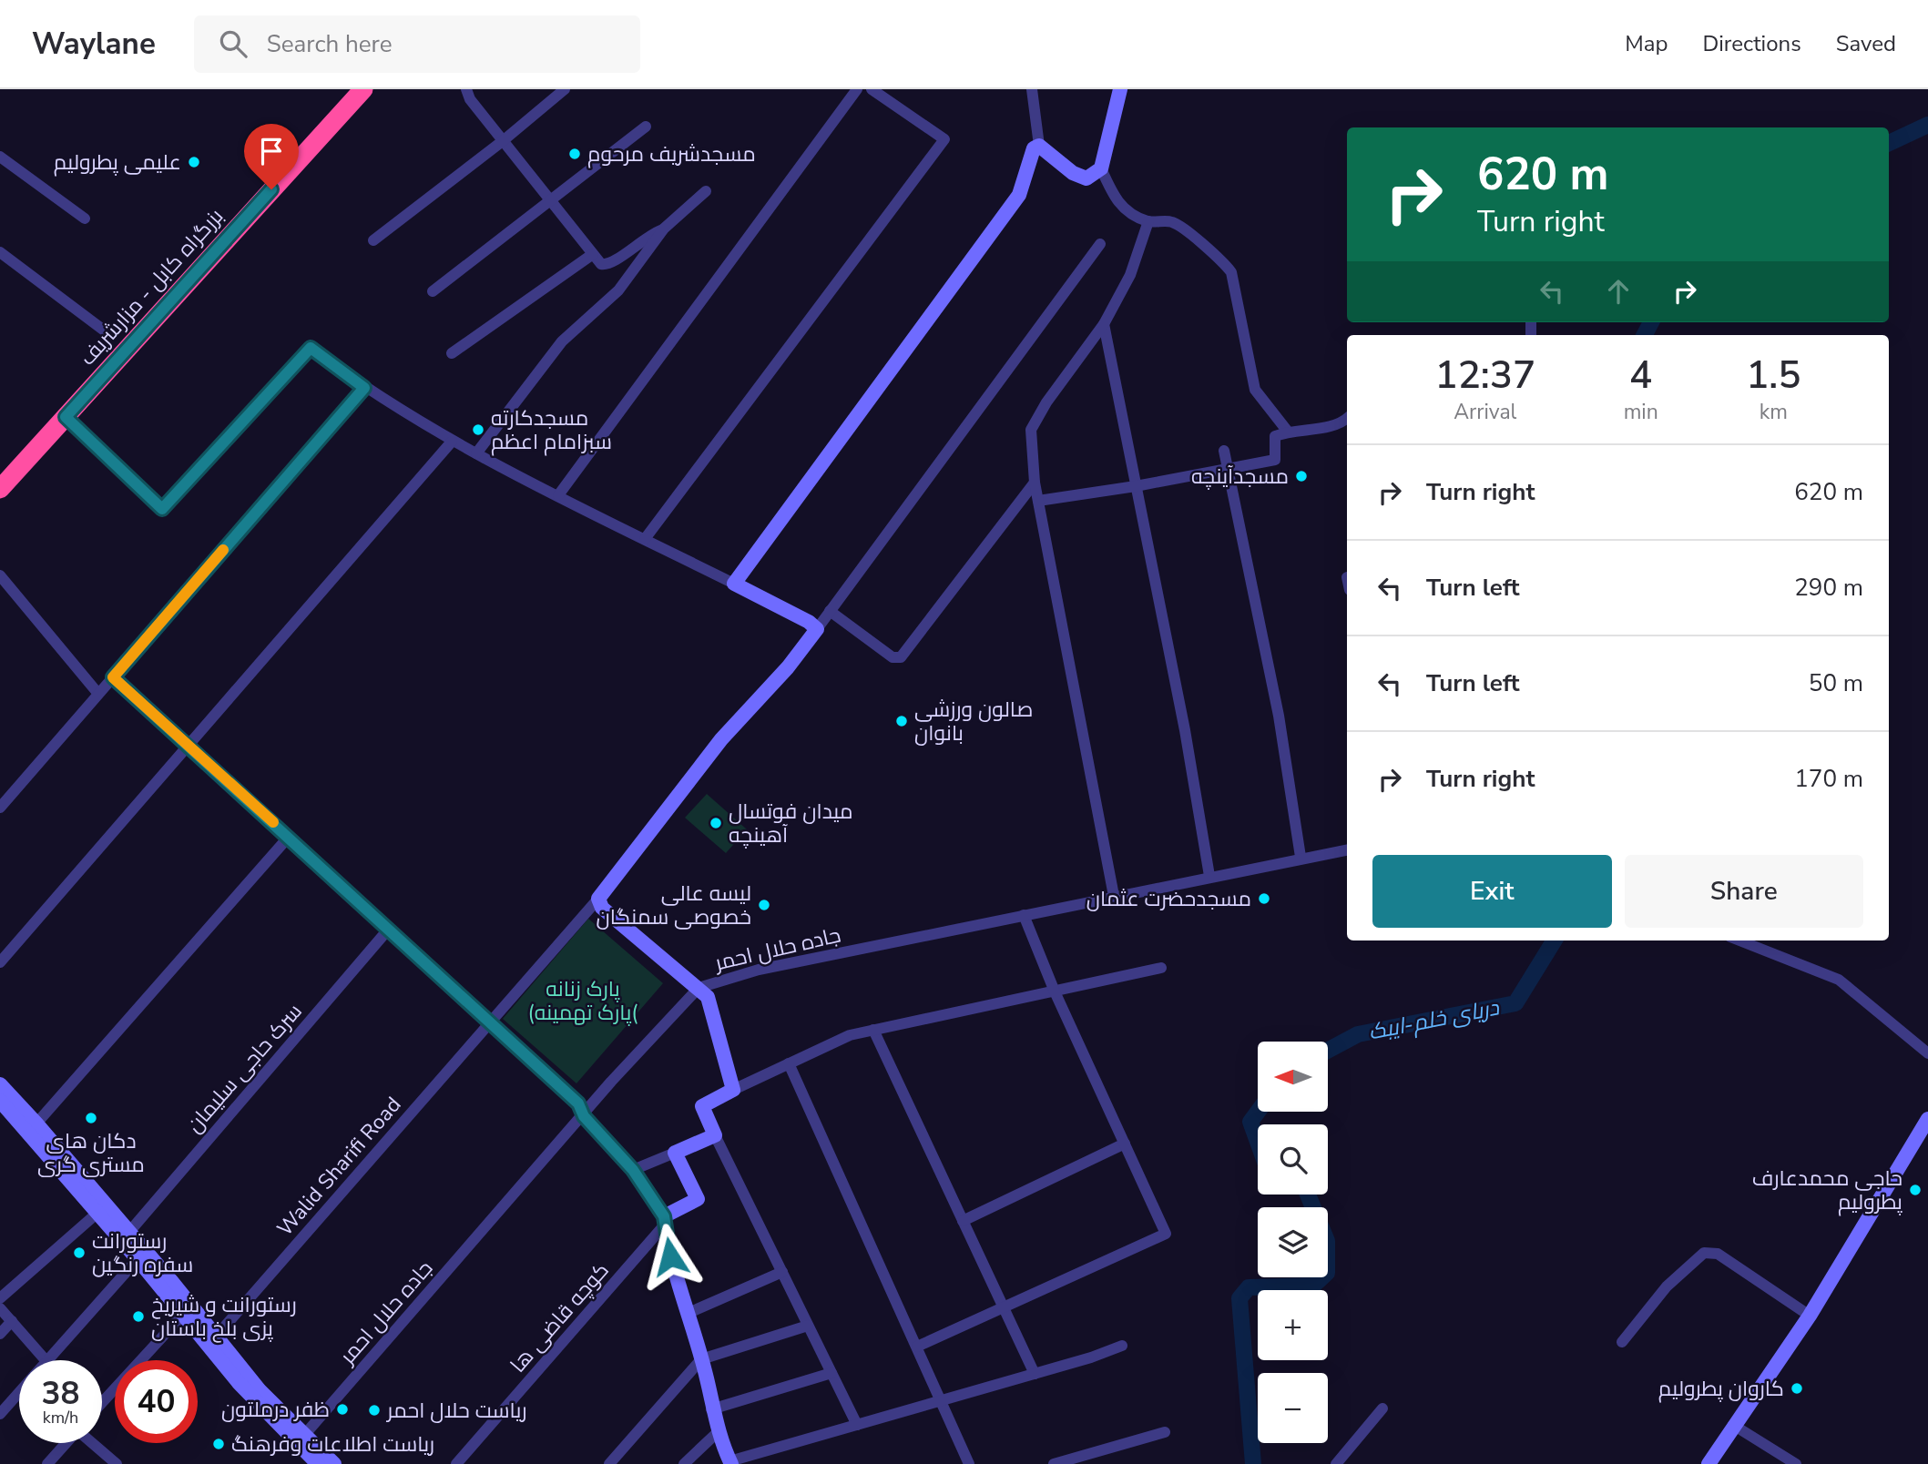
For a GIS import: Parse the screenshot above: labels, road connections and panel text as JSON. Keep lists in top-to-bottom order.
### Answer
{
  "streets": {
    "highway": ["بزرگراه کابل - مزارشریف"],
    "street": [
      "جاده حلال احمر",
      "سرک حاجی سلیمان",
      "Walid Sharifi Road",
      "کوچه قاضی ها"
    ]
  },
  "water": ["دریای خلم-ایبک"],
  "parks": ["پارک زنانه (پارک تهمینه("],
  "places": [
    "مسجدشریف مرحوم",
    "علیمی پطرولیم",
    "مسجدکارته سبزامام اعظم",
    "مسجدآینچه",
    "صالون ورزشی بانوان",
    "میدان فوتسال آهینچه",
    "مسجدحضرت عثمان",
    "لیسه عالی خصوصی سمنگان",
    "دکان های مستری گری",
    "حاجی محمدعارف پطرولیم",
    "رستورانت سفره رنگین",
    "رستورانت و شیریخ پزی بلخ باستان",
    "کاروان پطرولیم",
    "ظفر درملتون",
    "ریاست حلال احمر",
    "ریاست اطلاعات وفرهنگ"
  ],
  "north": "left",
  "page": {
    "header": "Waylane",
    "search": "Search here",
    "nav": ["Map", "Directions", "Saved"],
    "turn": ["620 m", "Turn right"],
    "eta": [
      "12:37",
      "Arrival",
      "4",
      "min",
      "1.5",
      "km"
    ],
    "list": [
      {
        "name": "Turn right",
        "value": "620 m"
      },
      {
        "name": "Turn left",
        "value": "290 m"
      },
      {
        "name": "Turn left",
        "value": "50 m"
      },
      {
        "name": "Turn right",
        "value": "170 m"
      }
    ],
    "buttons": ["Exit", "Share"],
    "map_buttons": ["+", "−"],
    "speed": "38 km/h",
    "limit": "40"
  }
}
